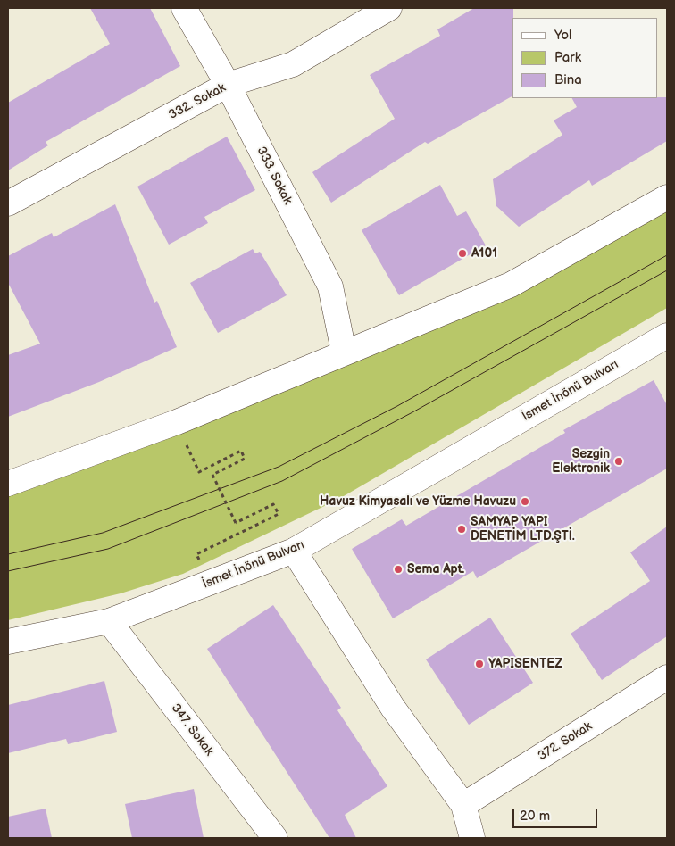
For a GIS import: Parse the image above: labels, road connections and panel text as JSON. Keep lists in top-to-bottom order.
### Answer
{
  "streets": {
    "street": [
      "332. Sokak",
      "333. Sokak",
      "İsmet İnönü Bulvarı",
      "347. Sokak",
      "372. Sokak"
    ]
  },
  "crossings": [
    ["332. Sokak", "333. Sokak"],
    ["İsmet İnönü Bulvarı", "347. Sokak"]
  ],
  "places": [
    "A101",
    "Sezgin Elektronik",
    "Havuz Kimyasalı ve Yüzme Havuzu",
    "SAMYAP YAPI DENETİM LTD.ŞTİ.",
    "Sema Apt.",
    "YAPISENTEZ"
  ],
  "legend": ["Yol", "Park", "Bina"],
  "scale_bar": "20 m"
}
